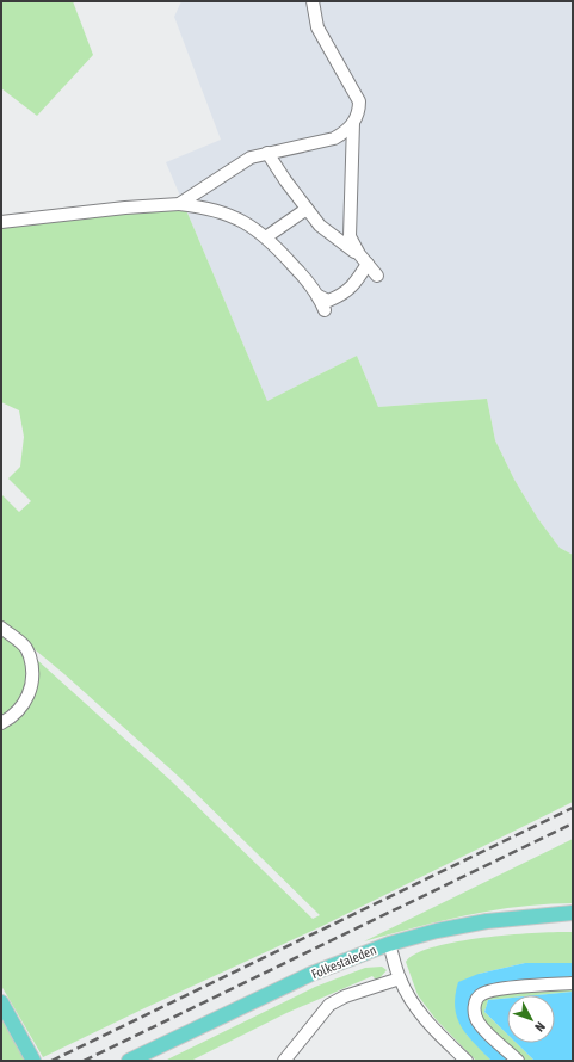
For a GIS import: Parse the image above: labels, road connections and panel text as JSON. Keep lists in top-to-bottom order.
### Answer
{
  "streets": {
    "main road": ["Folkestaleden"]
  },
  "north": "bottom right"
}
